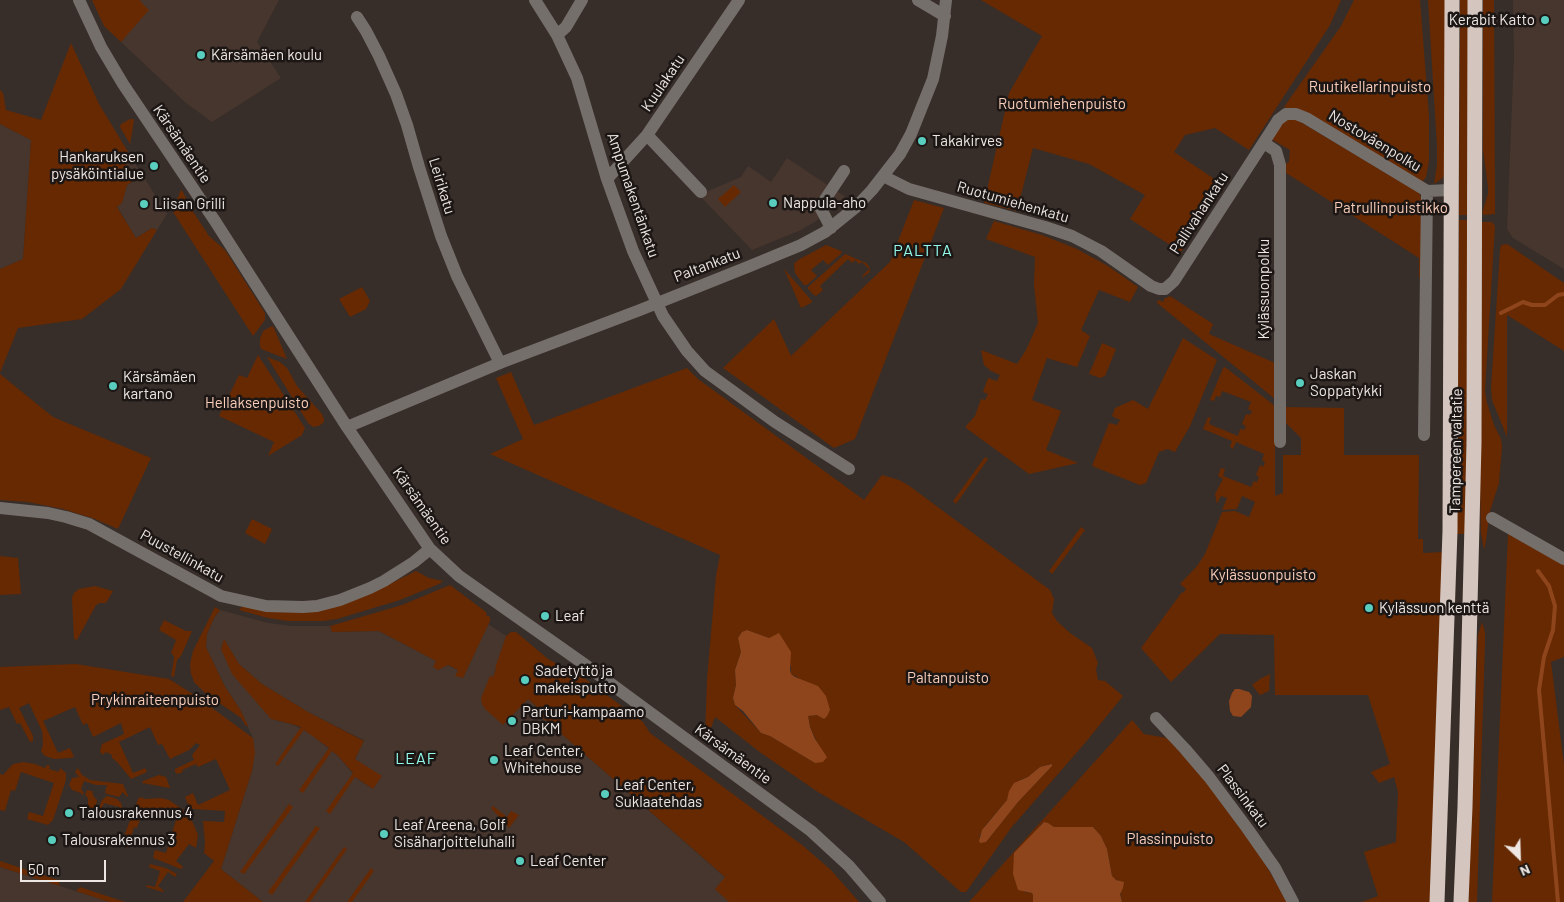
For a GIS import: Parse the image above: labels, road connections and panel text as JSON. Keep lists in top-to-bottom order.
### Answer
{
  "streets": {
    "highway": ["Tampereen valtatie"],
    "street": [
      "Kuulakatu",
      "Nostoväenpolku",
      "Kärsämäentie",
      "Leirikatu",
      "Ampumakentänkatu",
      "Ruotumiehenkatu",
      "Pallivahankatu",
      "Paltankatu",
      "Kylässuonpolku",
      "Puustellinkatu",
      "Plassinkatu"
    ]
  },
  "crossings": [
    ["Kuulakatu", "Ampumakentänkatu"],
    ["Nostoväenpolku", "Pallivahankatu"],
    ["Nostoväenpolku", "Kylässuonpolku"],
    ["Kärsämäentie", "Paltankatu"],
    ["Kärsämäentie", "Puustellinkatu"],
    ["Leirikatu", "Paltankatu"],
    ["Ampumakentänkatu", "Paltankatu"],
    ["Ruotumiehenkatu", "Pallivahankatu"],
    ["Ruotumiehenkatu", "Paltankatu"],
    ["Pallivahankatu", "Kylässuonpolku"]
  ],
  "districts": ["PALTTA", "LEAF"],
  "parks": [
    "Ruutikellarinpuisto",
    "Ruotumiehenpuisto",
    "Patrullinpuistikko",
    "Hellaksenpuisto",
    "Kylässuonpuisto",
    "Paltanpuisto",
    "Prykinraiteenpuisto",
    "Plassinpuisto"
  ],
  "places": [
    "Kerabit Katto",
    "Kärsämäen koulu",
    "Takakirves",
    "Hankaruksen pysäköintialue",
    "Nappula-aho",
    "Liisan Grilli",
    "Jaskan Soppatykki",
    "Kärsämäen kartano",
    "Kylässuon kenttä",
    "Leaf",
    "Sadetyttö ja makeisputto",
    "Parturi-kampaamo DBKM",
    "Leaf Center, Whitehouse",
    "Leaf Center, Suklaatehdas",
    "Talousrakennus 4",
    "Leaf Areena, Golf Sisäharjoitteluhalli",
    "Talousrakennus 3",
    "Leaf Center"
  ],
  "scale_bar": "50 m",
  "north": "bottom right"
}
